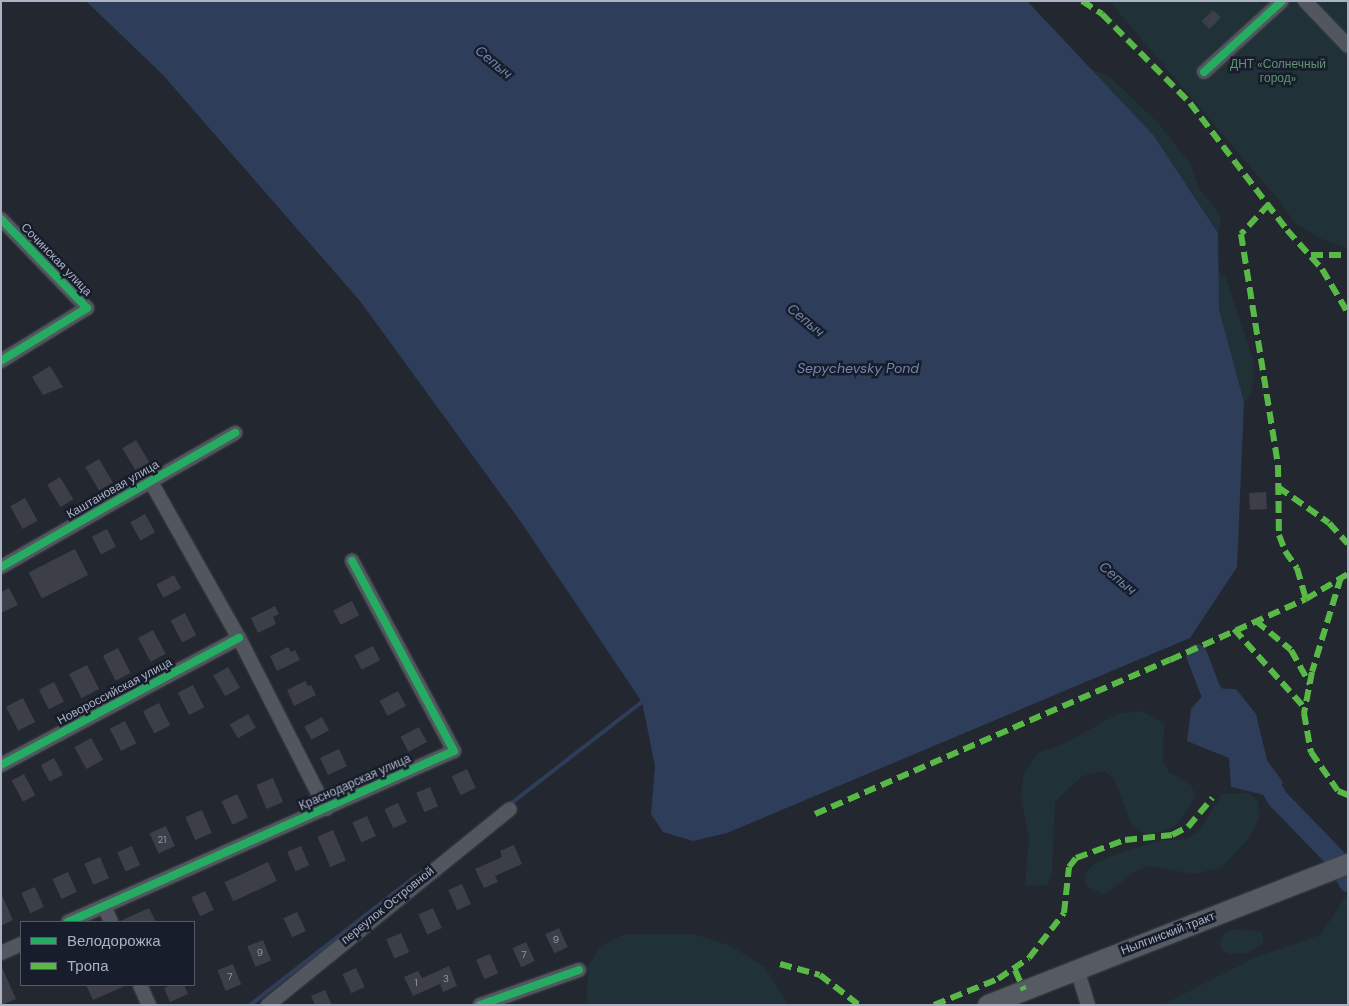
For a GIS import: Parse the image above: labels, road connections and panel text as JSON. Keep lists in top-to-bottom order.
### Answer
{
  "streets": {
    "main road": ["Нылгинский тракт"],
    "street": [
      "Сочинская улица",
      "Каштановая улица",
      "Новороссийская улица",
      "Краснодарская улица",
      "переулок Островной"
    ]
  },
  "water": ["Сепыч", "Sepychevsky Pond"],
  "parks": ["ДНТ «Солнечный город»"],
  "house_numbers": [
    "21",
    "9",
    "9",
    "7",
    "7",
    "3",
    "1"
  ],
  "legend": ["Велодорожка", "Тропа"]
}
